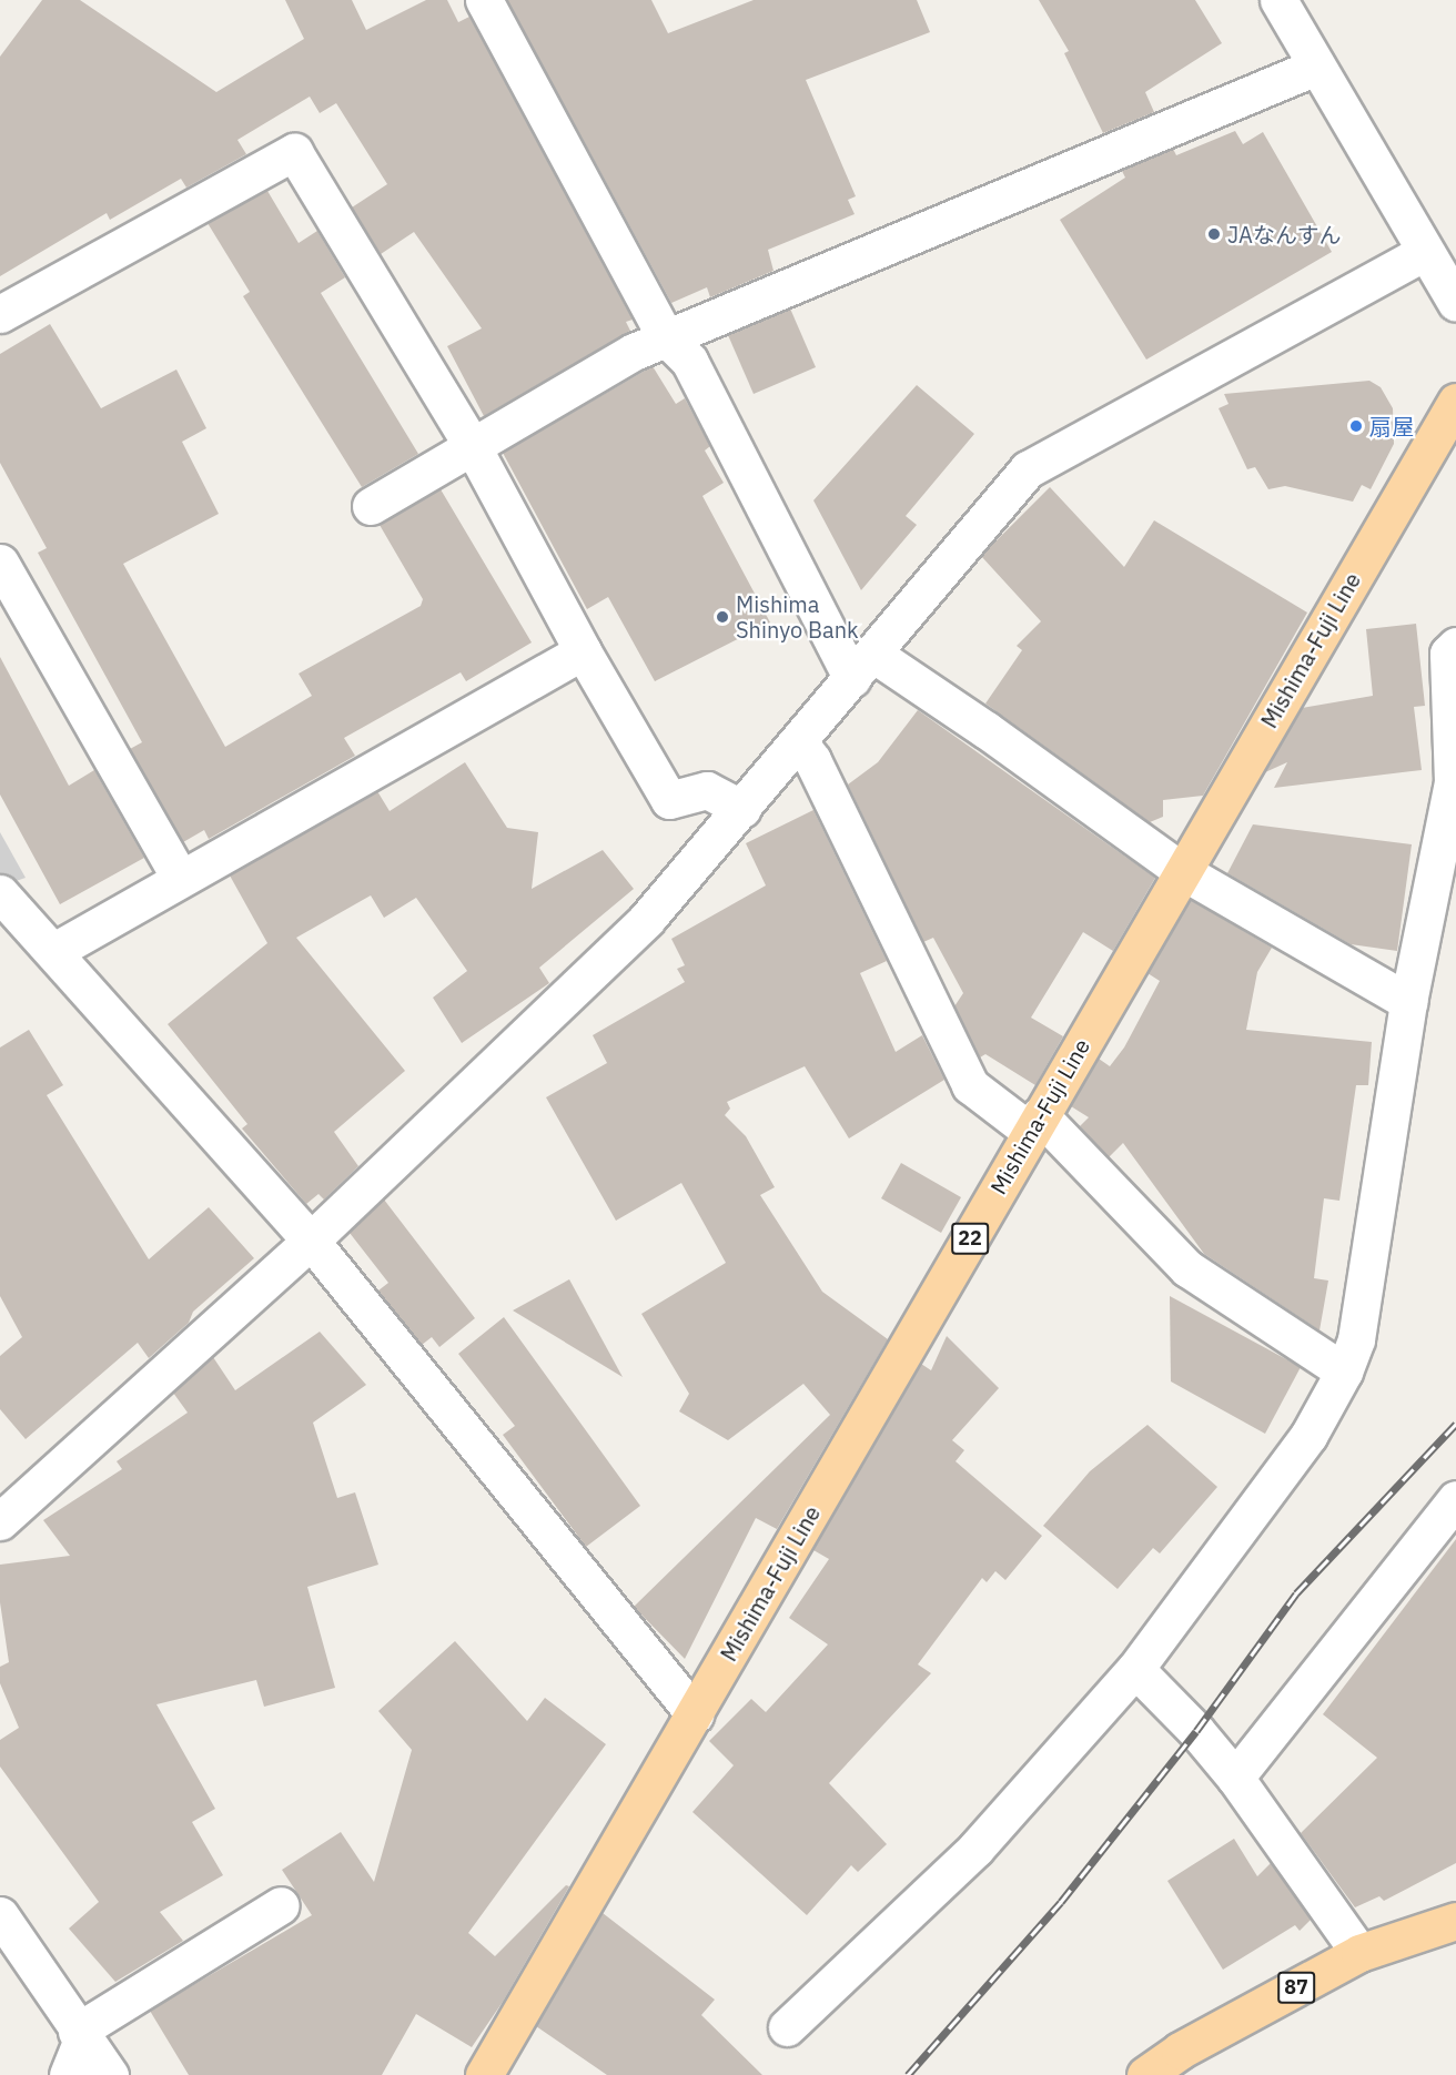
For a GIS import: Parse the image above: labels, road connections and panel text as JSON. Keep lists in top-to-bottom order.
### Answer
{
  "streets": {
    "main road": ["Mishima-Fuji Line", "22", "87"]
  },
  "places": ["JAなんすん", "扇屋", "Mishima Shinyo Bank"]
}
